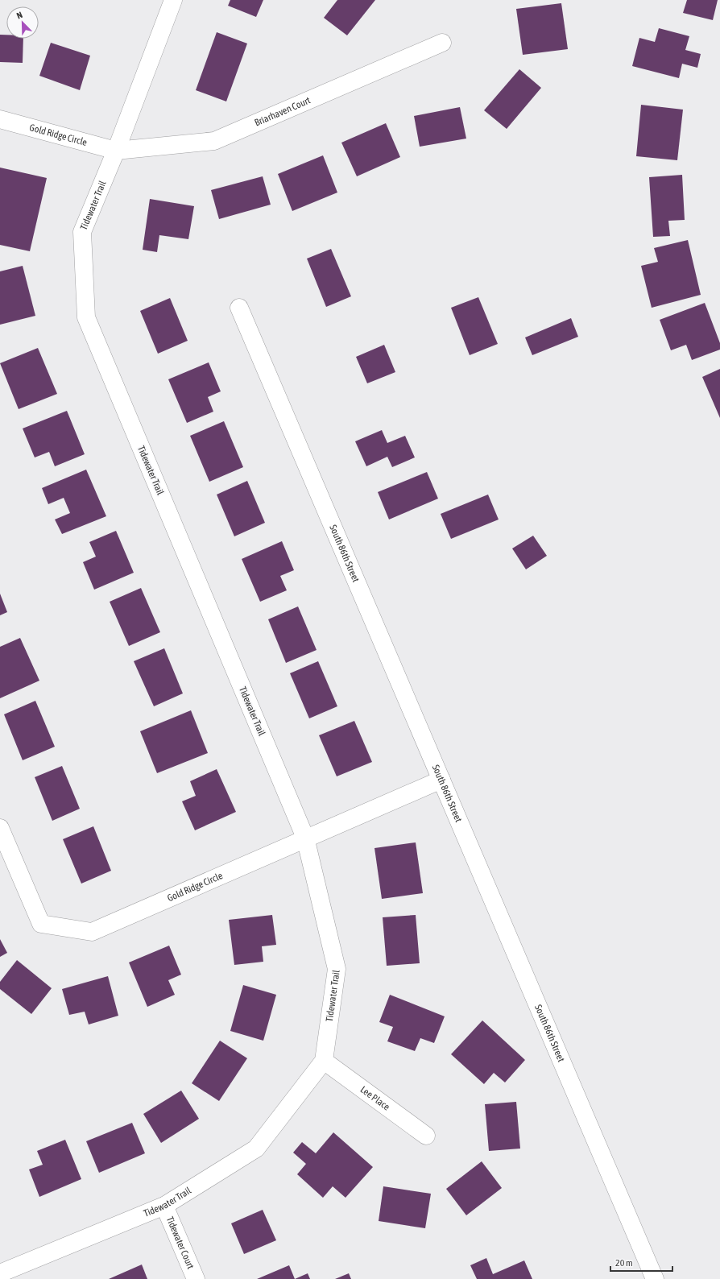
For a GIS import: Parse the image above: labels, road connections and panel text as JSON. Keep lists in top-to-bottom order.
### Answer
{
  "streets": {
    "street": [
      "Briarhaven Court",
      "Gold Ridge Circle",
      "Tidewater Trail",
      "South 86th Street",
      "Lee Place",
      "Tidewater Court"
    ]
  },
  "crossings": [
    ["Briarhaven Court", "Gold Ridge Circle"],
    ["Briarhaven Court", "Tidewater Trail"],
    ["Gold Ridge Circle", "Tidewater Trail"],
    ["Gold Ridge Circle", "South 86th Street"],
    ["Tidewater Trail", "Lee Place"],
    ["Tidewater Trail", "Tidewater Court"]
  ],
  "scale_bar": "20 m",
  "north": "top left"
}
